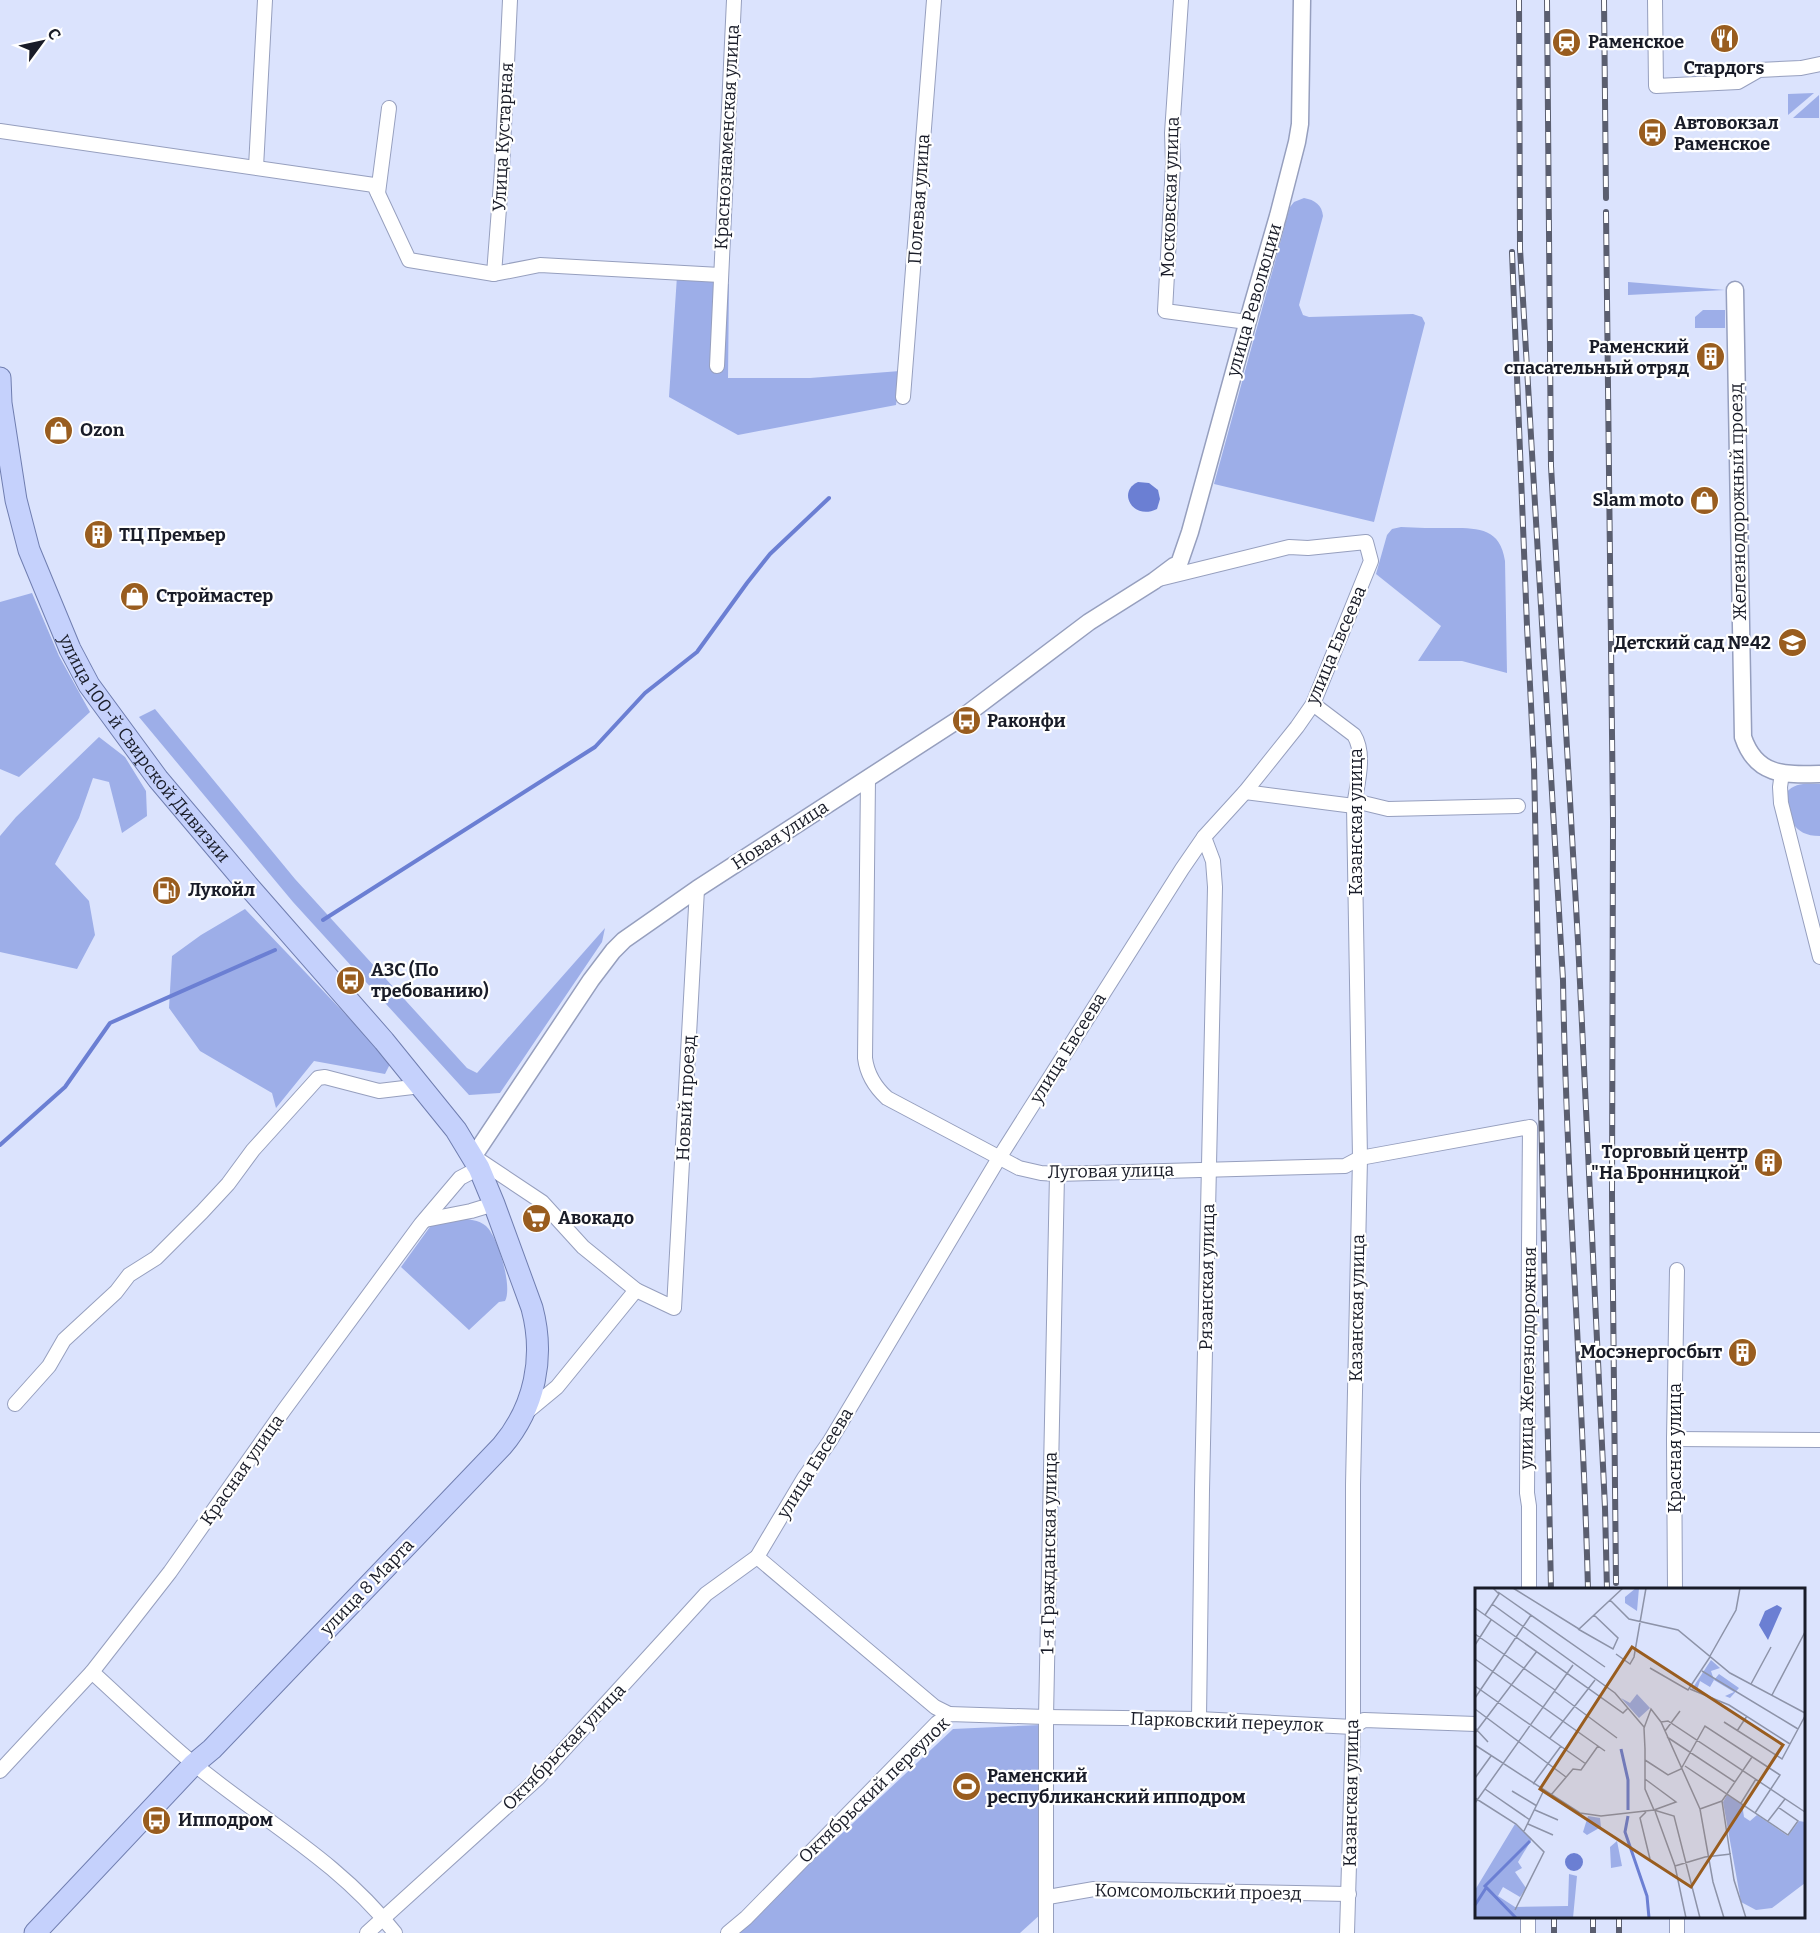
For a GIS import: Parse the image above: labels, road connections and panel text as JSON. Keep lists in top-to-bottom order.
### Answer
{
  "streets": {
    "main road": ["улица 100-й Свирской Дивизии", "улица 8 Марта"],
    "street": [
      "Улица Кустарная",
      "Краснознаменская улица",
      "Московская улица",
      "Полевая улица",
      "улица Революции",
      "Железнодорожный проезд",
      "улица Евсеева",
      "Казанская улица",
      "Новая улица",
      "Новый проезд",
      "Луговая улица",
      "Рязанская улица",
      "улица Железнодорожная",
      "Красная улица",
      "1-я Гражданская улица",
      "Парковский переулок",
      "Октябрьская улица",
      "Октябрьский переулок",
      "Комсомольский проезд"
    ]
  },
  "crossings": [
    ["Московская улица", "улица Революции"],
    ["улица Революции", "улица Евсеева"],
    ["улица Революции", "Новая улица"],
    ["улица Евсеева", "Казанская улица"],
    ["улица Евсеева", "Новая улица"],
    ["улица Евсеева", "Луговая улица"],
    ["улица Евсеева", "Рязанская улица"],
    ["улица Евсеева", "Октябрьская улица"],
    ["улица 100-й Свирской Дивизии", "Новая улица"],
    ["улица 100-й Свирской Дивизии", "Красная улица"],
    ["улица 100-й Свирской Дивизии", "улица 8 Марта"],
    ["Казанская улица", "Луговая улица"],
    ["Казанская улица", "Парковский переулок"],
    ["Казанская улица", "Комсомольский проезд"],
    ["Новая улица", "Новый проезд"],
    ["Новая улица", "Луговая улица"],
    ["Новая улица", "Красная улица"],
    ["Новая улица", "улица 8 Марта"],
    ["Луговая улица", "Рязанская улица"],
    ["Луговая улица", "улица Железнодорожная"],
    ["Луговая улица", "1-я Гражданская улица"],
    ["Рязанская улица", "Парковский переулок"],
    ["Красная улица", "улица 8 Марта"],
    ["1-я Гражданская улица", "Парковский переулок"],
    ["1-я Гражданская улица", "Октябрьский переулок"],
    ["1-я Гражданская улица", "Комсомольский проезд"],
    ["Парковский переулок", "Октябрьский переулок"]
  ],
  "places": {
    "restaurant": ["Стардогs"],
    "station": ["Раменское"],
    "bus stop": [
      "Автовокзал Раменское",
      "Раконфи",
      "АЗС (По требованию)",
      "Ипподром"
    ],
    "building": [
      "Раменский спасательный отряд",
      "ТЦ Премьер",
      "Торговый центр \"На Бронницкой\"",
      "Мосэнергосбыт"
    ],
    "shop": ["Ozon", "Slam moto", "Строймастер"],
    "school or university": ["Детский сад №42"],
    "fuel station": ["Лукойл"],
    "supermarket": ["Авокадо"],
    "sports": ["Раменский республиканский ипподром"]
  },
  "north": "top right"
}
